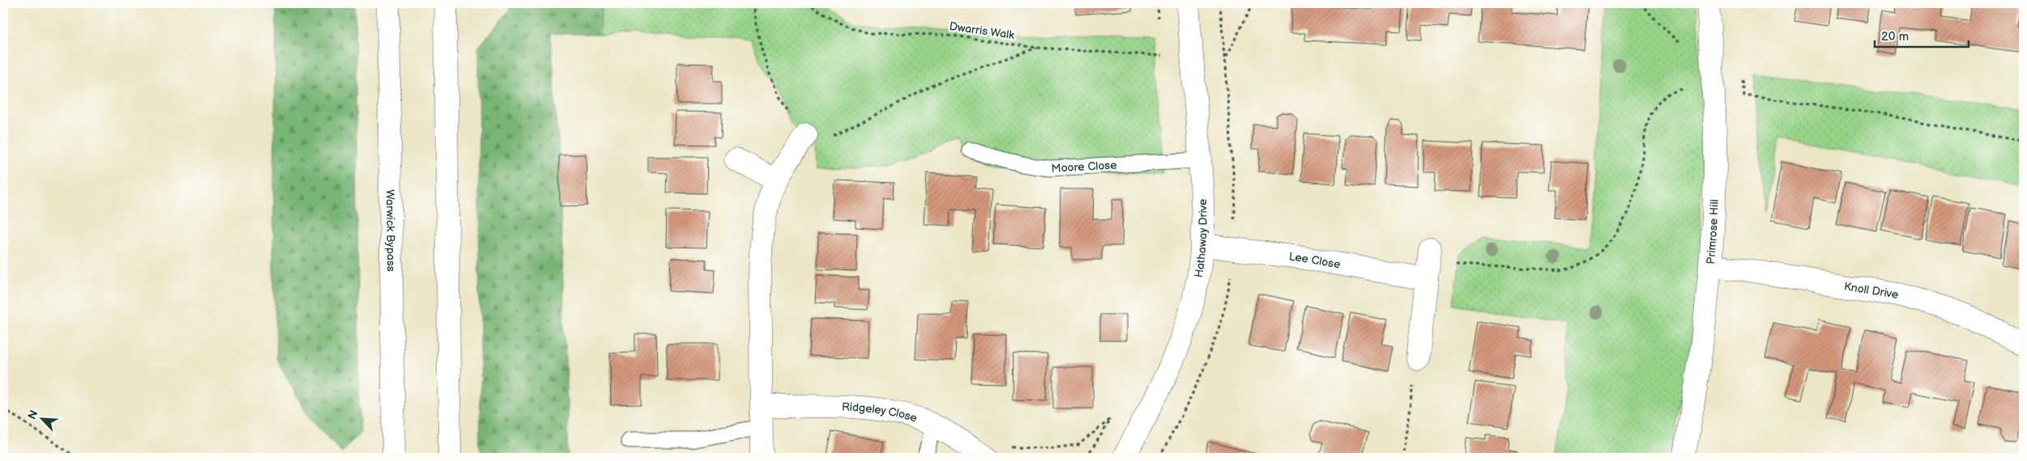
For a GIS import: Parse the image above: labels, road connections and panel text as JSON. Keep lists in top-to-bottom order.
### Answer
{
  "streets": {
    "main road": [
      "Warwick Bypass",
      "Primrose Hill",
      "Hathaway Drive",
      "Lee Close",
      "Knoll Drive",
      "Ridgeley Close"
    ],
    "lane": ["Moore Close"],
    "path": ["Dwarris Walk"]
  },
  "crossings": [
    ["Moore Close", "Hathaway Drive"],
    ["Primrose Hill", "Knoll Drive"],
    ["Hathaway Drive", "Lee Close"]
  ],
  "scale_bar": "20 m",
  "north": "top left"
}
